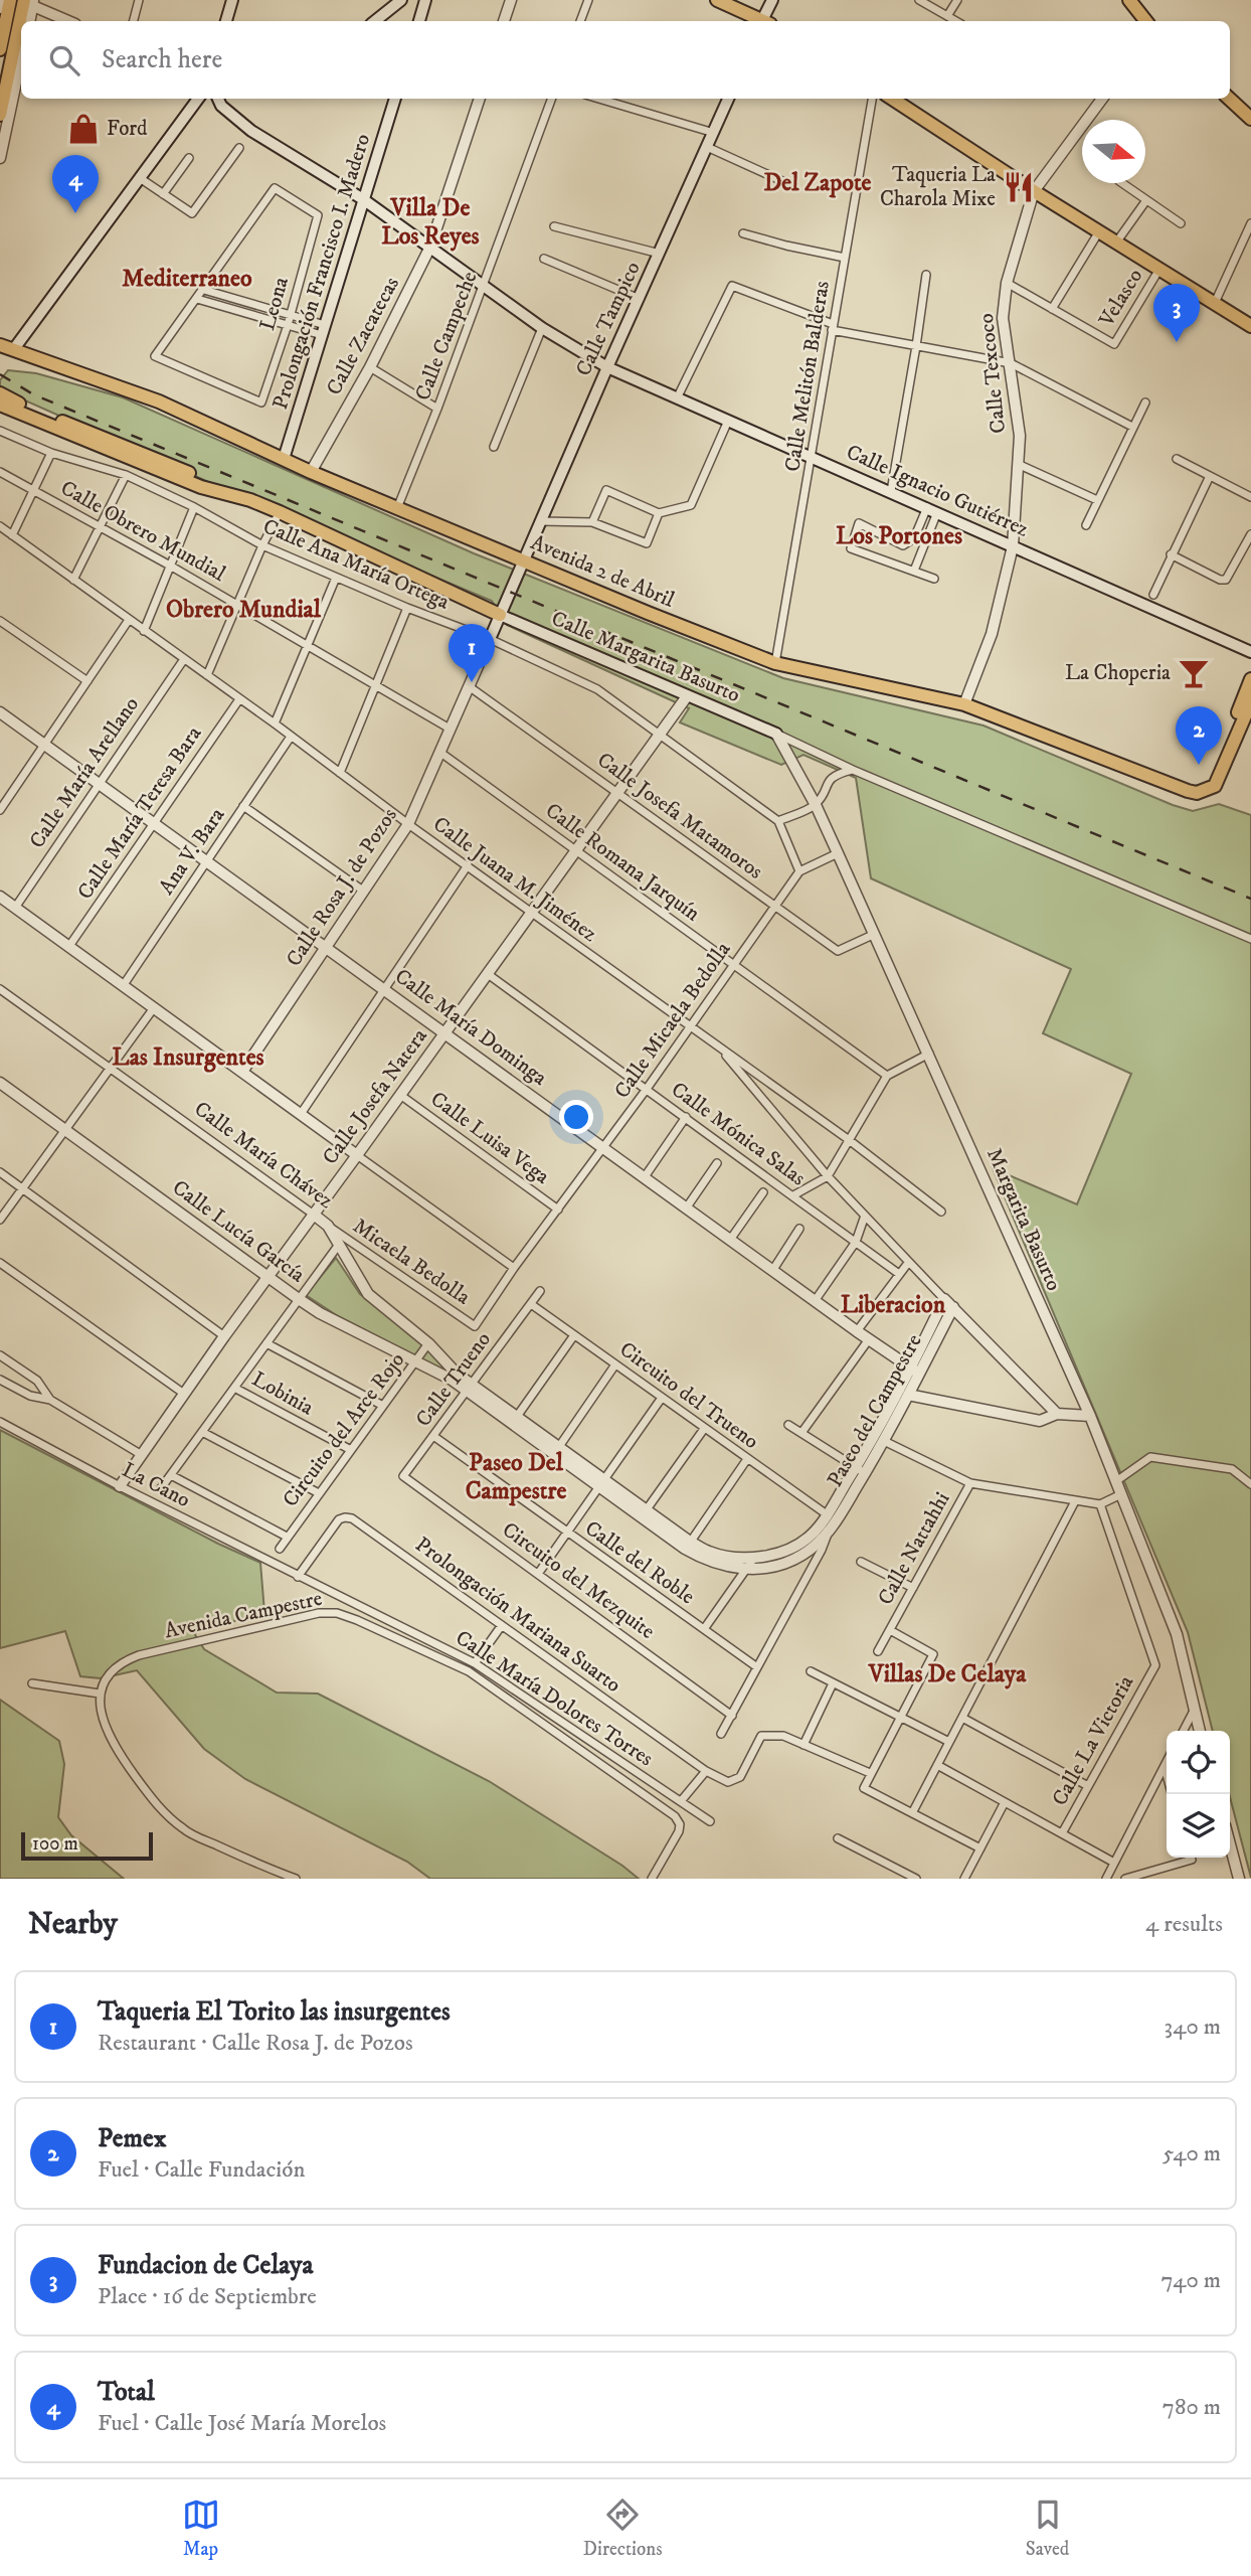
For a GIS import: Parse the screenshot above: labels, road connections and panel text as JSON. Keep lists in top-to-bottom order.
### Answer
{
  "streets": {
    "main road": [
      "Prolongación Francisco I. Madero",
      "Calle Tampico",
      "Calle Ignacio Gutiérrez",
      "Avenida 2 de Abril",
      "Calle Margarita Basurto",
      "Calle Rosa J. de Pozos"
    ],
    "street": [
      "Velasco",
      "Leona",
      "Calle Zacatecas",
      "Calle Campeche",
      "Calle Texcoco",
      "Calle Melitón Balderas",
      "Calle Obrero Mundial",
      "Calle Ana María Ortega",
      "Calle María Arellano",
      "Calle María Teresa Bara",
      "Calle Josefa Matamoros",
      "Ana V. Bara",
      "Calle Romana Jarquín",
      "Calle Juana M. Jiménez",
      "Calle Micaela Bedolla",
      "Calle María Dominga",
      "Calle Josefa Natera",
      "Calle Mónica Salas",
      "Calle Luisa Vega",
      "Calle María Chávez",
      "Margarita Basurto",
      "Calle Lucía García",
      "Micaela Bedolla",
      "Calle Trueno",
      "Lobinia",
      "Circuito del Trueno",
      "Paseo del Campestre",
      "Circuito del Arce Rojo",
      "La Cano",
      "Calle Nattahhi",
      "Calle del Roble",
      "Circuito del Mezquite",
      "Avenida Campestre",
      "Prolongación Mariana Suarto",
      "Calle María Dolores Torres",
      "Calle La Victoria"
    ]
  },
  "crossings": [
    ["Prolongación Francisco I. Madero", "Calle Ignacio Gutiérrez"],
    ["Prolongación Francisco I. Madero", "Avenida 2 de Abril"],
    ["Calle Tampico", "Calle Ignacio Gutiérrez"],
    ["Calle Tampico", "Avenida 2 de Abril"],
    ["Calle Tampico", "Calle Rosa J. de Pozos"],
    ["Calle Zacatecas", "Calle Ignacio Gutiérrez"],
    ["Calle Zacatecas", "Avenida 2 de Abril"],
    ["Calle Campeche", "Calle Ignacio Gutiérrez"],
    ["Calle Campeche", "Avenida 2 de Abril"],
    ["Calle Texcoco", "Calle Ignacio Gutiérrez"],
    ["Calle Texcoco", "Avenida 2 de Abril"],
    ["Calle Melitón Balderas", "Calle Ignacio Gutiérrez"],
    ["Calle Melitón Balderas", "Avenida 2 de Abril"],
    ["Calle Obrero Mundial", "Calle Rosa J. de Pozos"],
    ["Calle Ana María Ortega", "Calle Rosa J. de Pozos"],
    ["Calle Ana María Ortega", "Calle Josefa Natera"],
    ["Avenida 2 de Abril", "Calle Rosa J. de Pozos"],
    ["Calle Margarita Basurto", "Calle Rosa J. de Pozos"],
    ["Calle Margarita Basurto", "Calle Josefa Natera"],
    ["Calle Margarita Basurto", "Margarita Basurto"],
    ["Calle María Arellano", "Calle Juana M. Jiménez"],
    ["Calle María Arellano", "Calle María Dominga"],
    ["Calle María Teresa Bara", "Calle Juana M. Jiménez"],
    ["Calle María Teresa Bara", "Calle María Dominga"],
    ["Calle Josefa Matamoros", "Calle Rosa J. de Pozos"],
    ["Calle Josefa Matamoros", "Calle Micaela Bedolla"],
    ["Calle Josefa Matamoros", "Calle Josefa Natera"],
    ["Calle Josefa Matamoros", "Margarita Basurto"],
    ["Ana V. Bara", "Calle Juana M. Jiménez"],
    ["Ana V. Bara", "Calle María Dominga"],
    ["Calle Romana Jarquín", "Calle Rosa J. de Pozos"],
    ["Calle Romana Jarquín", "Calle Micaela Bedolla"],
    ["Calle Romana Jarquín", "Calle Josefa Natera"],
    ["Calle Juana M. Jiménez", "Calle Rosa J. de Pozos"],
    ["Calle Juana M. Jiménez", "Calle Micaela Bedolla"],
    ["Calle Juana M. Jiménez", "Calle Josefa Natera"],
    ["Calle Rosa J. de Pozos", "Calle María Dominga"],
    ["Calle Micaela Bedolla", "Calle María Dominga"],
    ["Calle Micaela Bedolla", "Calle Mónica Salas"],
    ["Calle Micaela Bedolla", "Calle Luisa Vega"],
    ["Calle Micaela Bedolla", "Micaela Bedolla"],
    ["Calle María Dominga", "Calle Josefa Natera"],
    ["Calle María Dominga", "Paseo del Campestre"],
    ["Calle Josefa Natera", "Calle Mónica Salas"],
    ["Calle Josefa Natera", "Calle Luisa Vega"],
    ["Calle Josefa Natera", "Calle María Chávez"],
    ["Calle Josefa Natera", "Calle Lucía García"],
    ["Calle Josefa Natera", "La Cano"],
    ["Calle María Chávez", "Calle Lucía García"],
    ["Calle María Chávez", "Micaela Bedolla"],
    ["Calle María Chávez", "Calle Trueno"],
    ["Calle María Chávez", "Circuito del Arce Rojo"],
    ["Calle Lucía García", "Calle Trueno"],
    ["Calle Lucía García", "Circuito del Arce Rojo"],
    ["Calle Trueno", "Circuito del Trueno"],
    ["Calle Trueno", "Calle del Roble"],
    ["Calle Trueno", "Circuito del Mezquite"],
    ["Lobinia", "Circuito del Arce Rojo"],
    ["Circuito del Trueno", "Paseo del Campestre"],
    ["La Cano", "Prolongación Mariana Suarto"],
    ["La Cano", "Calle María Dolores Torres"],
    ["Prolongación Mariana Suarto", "Calle María Dolores Torres"]
  ],
  "districts": [
    "Del Zapote",
    "Villa De Los Reyes",
    "Mediterraneo",
    "Los Portones",
    "Obrero Mundial",
    "Las Insurgentes",
    "Liberacion",
    "Paseo Del Campestre",
    "Villas De Celaya"
  ],
  "places": {
    "shop": ["Ford"],
    "restaurant": ["Taqueria La Charola Mixe"],
    "bar": ["La Choperia"]
  },
  "scale_bar": "100 m",
  "north": "right",
  "page": {
    "search": "Search here",
    "pins": [
      "4",
      "3",
      "1",
      "2"
    ],
    "scale": "100 m",
    "heading": ["Nearby", "4 results"],
    "list": [
      {
        "mark": "1",
        "name": "Taqueria El Torito las insurgentes",
        "note": "Restaurant · Calle Rosa J. de Pozos",
        "value": "340 m"
      },
      {
        "mark": "2",
        "name": "Pemex",
        "note": "Fuel · Calle Fundación",
        "value": "540 m"
      },
      {
        "mark": "3",
        "name": "Fundacion de Celaya",
        "note": "Place · 16 de Septiembre",
        "value": "740 m"
      },
      {
        "mark": "4",
        "name": "Total",
        "note": "Fuel · Calle José María Morelos",
        "value": "780 m"
      }
    ],
    "nav": ["Map", "Directions", "Saved"]
  }
}
